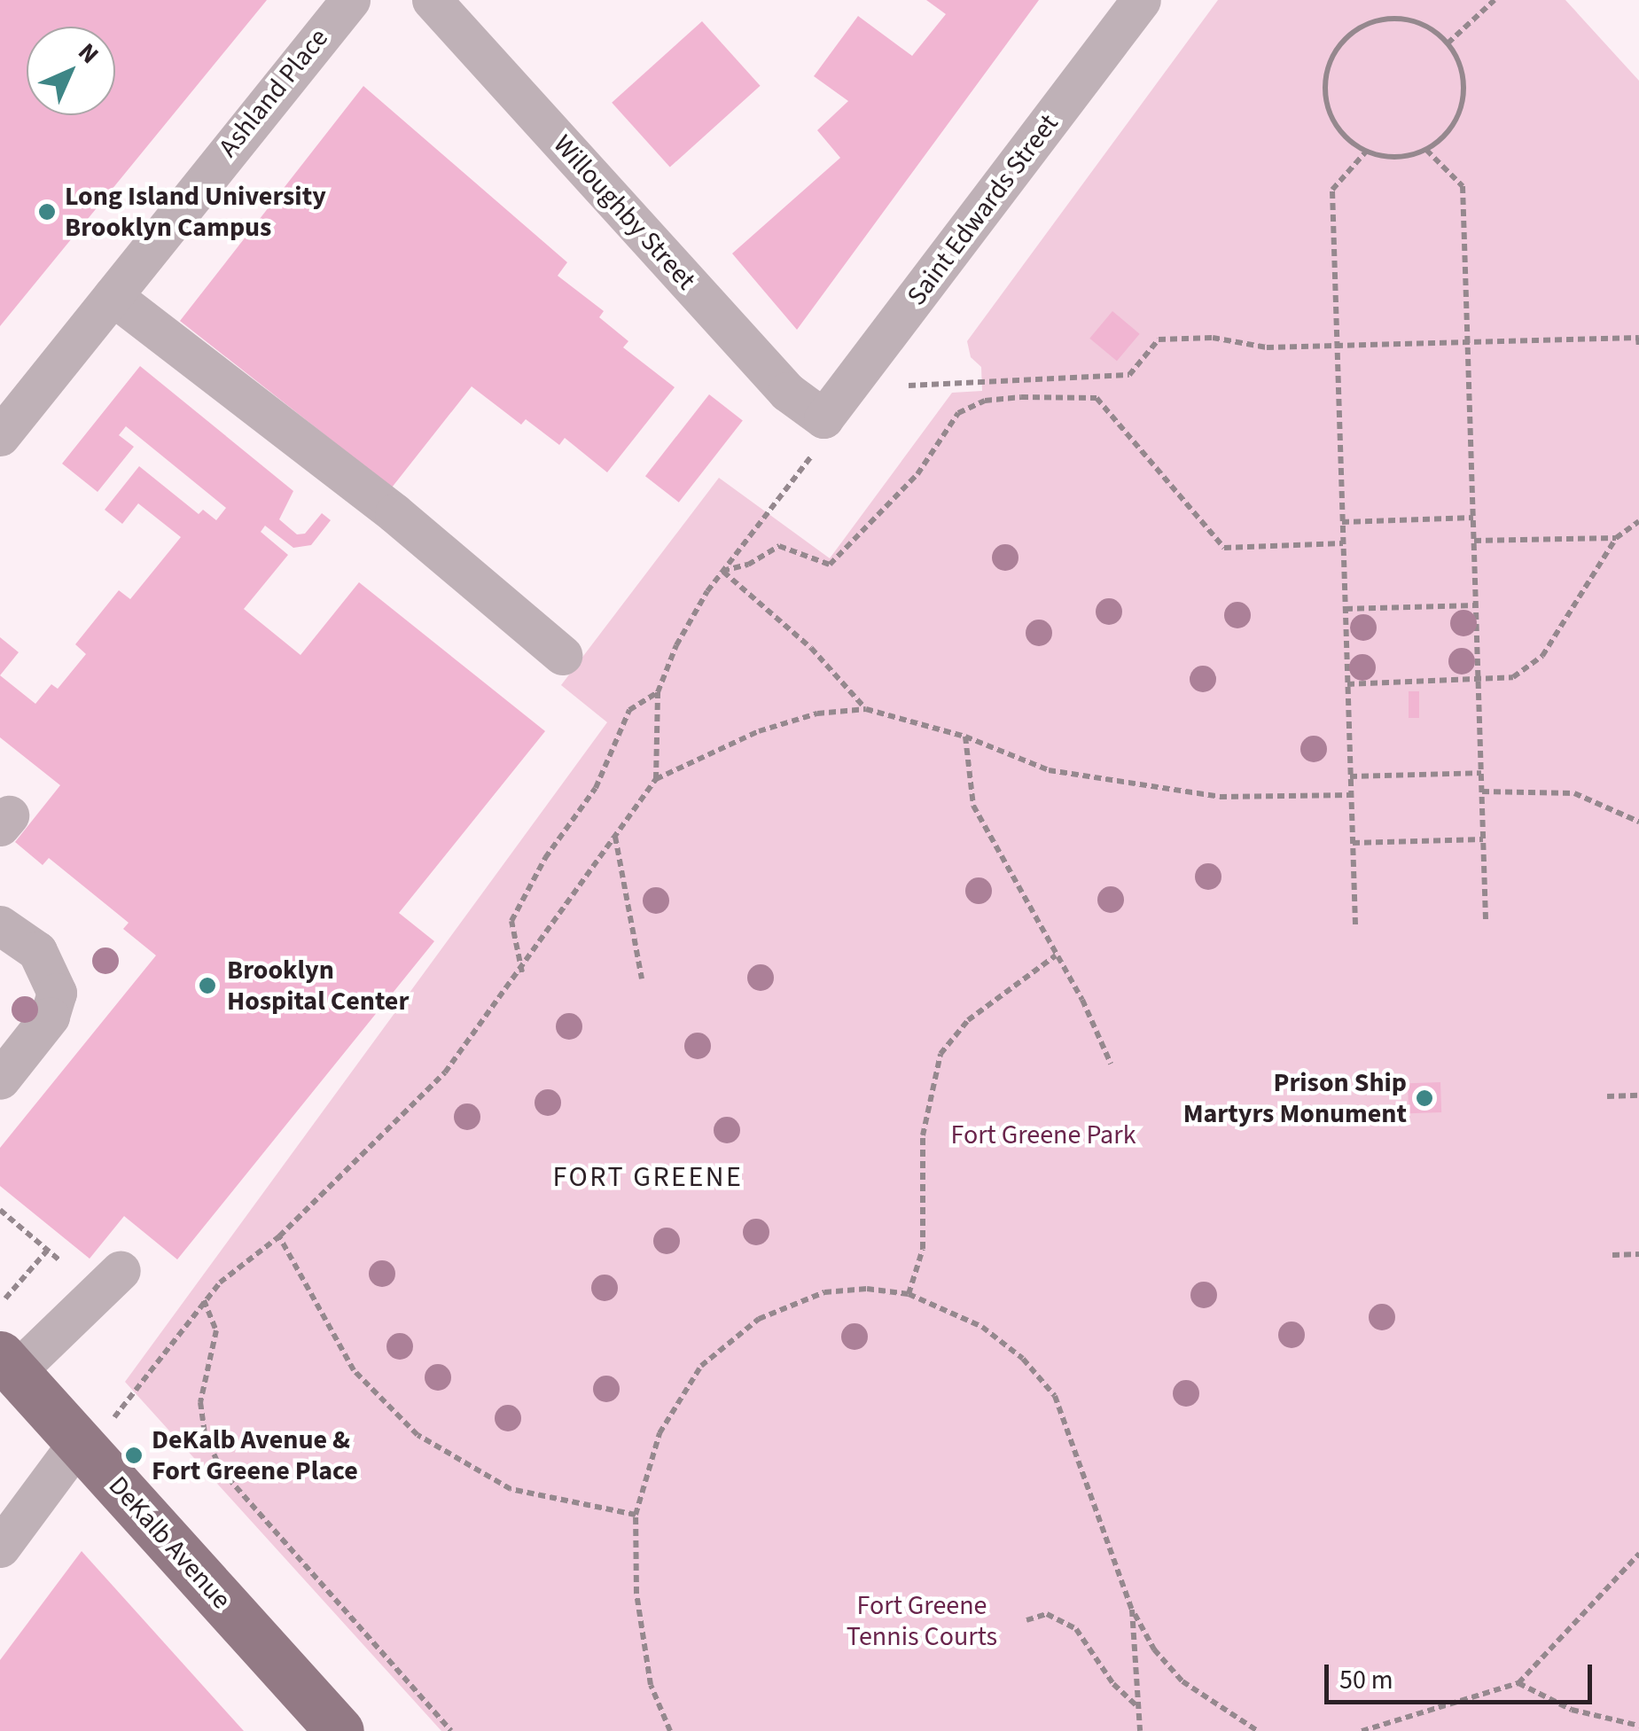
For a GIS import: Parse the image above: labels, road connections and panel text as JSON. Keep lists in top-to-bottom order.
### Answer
{
  "streets": {
    "main road": ["DeKalb Avenue"],
    "street": ["Ashland Place", "Saint Edwards Street", "Willoughby Street"]
  },
  "crossings": [
    ["Saint Edwards Street", "Willoughby Street"]
  ],
  "districts": ["FORT GREENE"],
  "parks": ["Fort Greene Park", "Fort Greene Tennis Courts"],
  "places": [
    "Long Island University Brooklyn Campus",
    "Brooklyn Hospital Center",
    "Prison Ship Martyrs Monument",
    "DeKalb Avenue & Fort Greene Place"
  ],
  "scale_bar": "50 m",
  "north": "top right"
}
